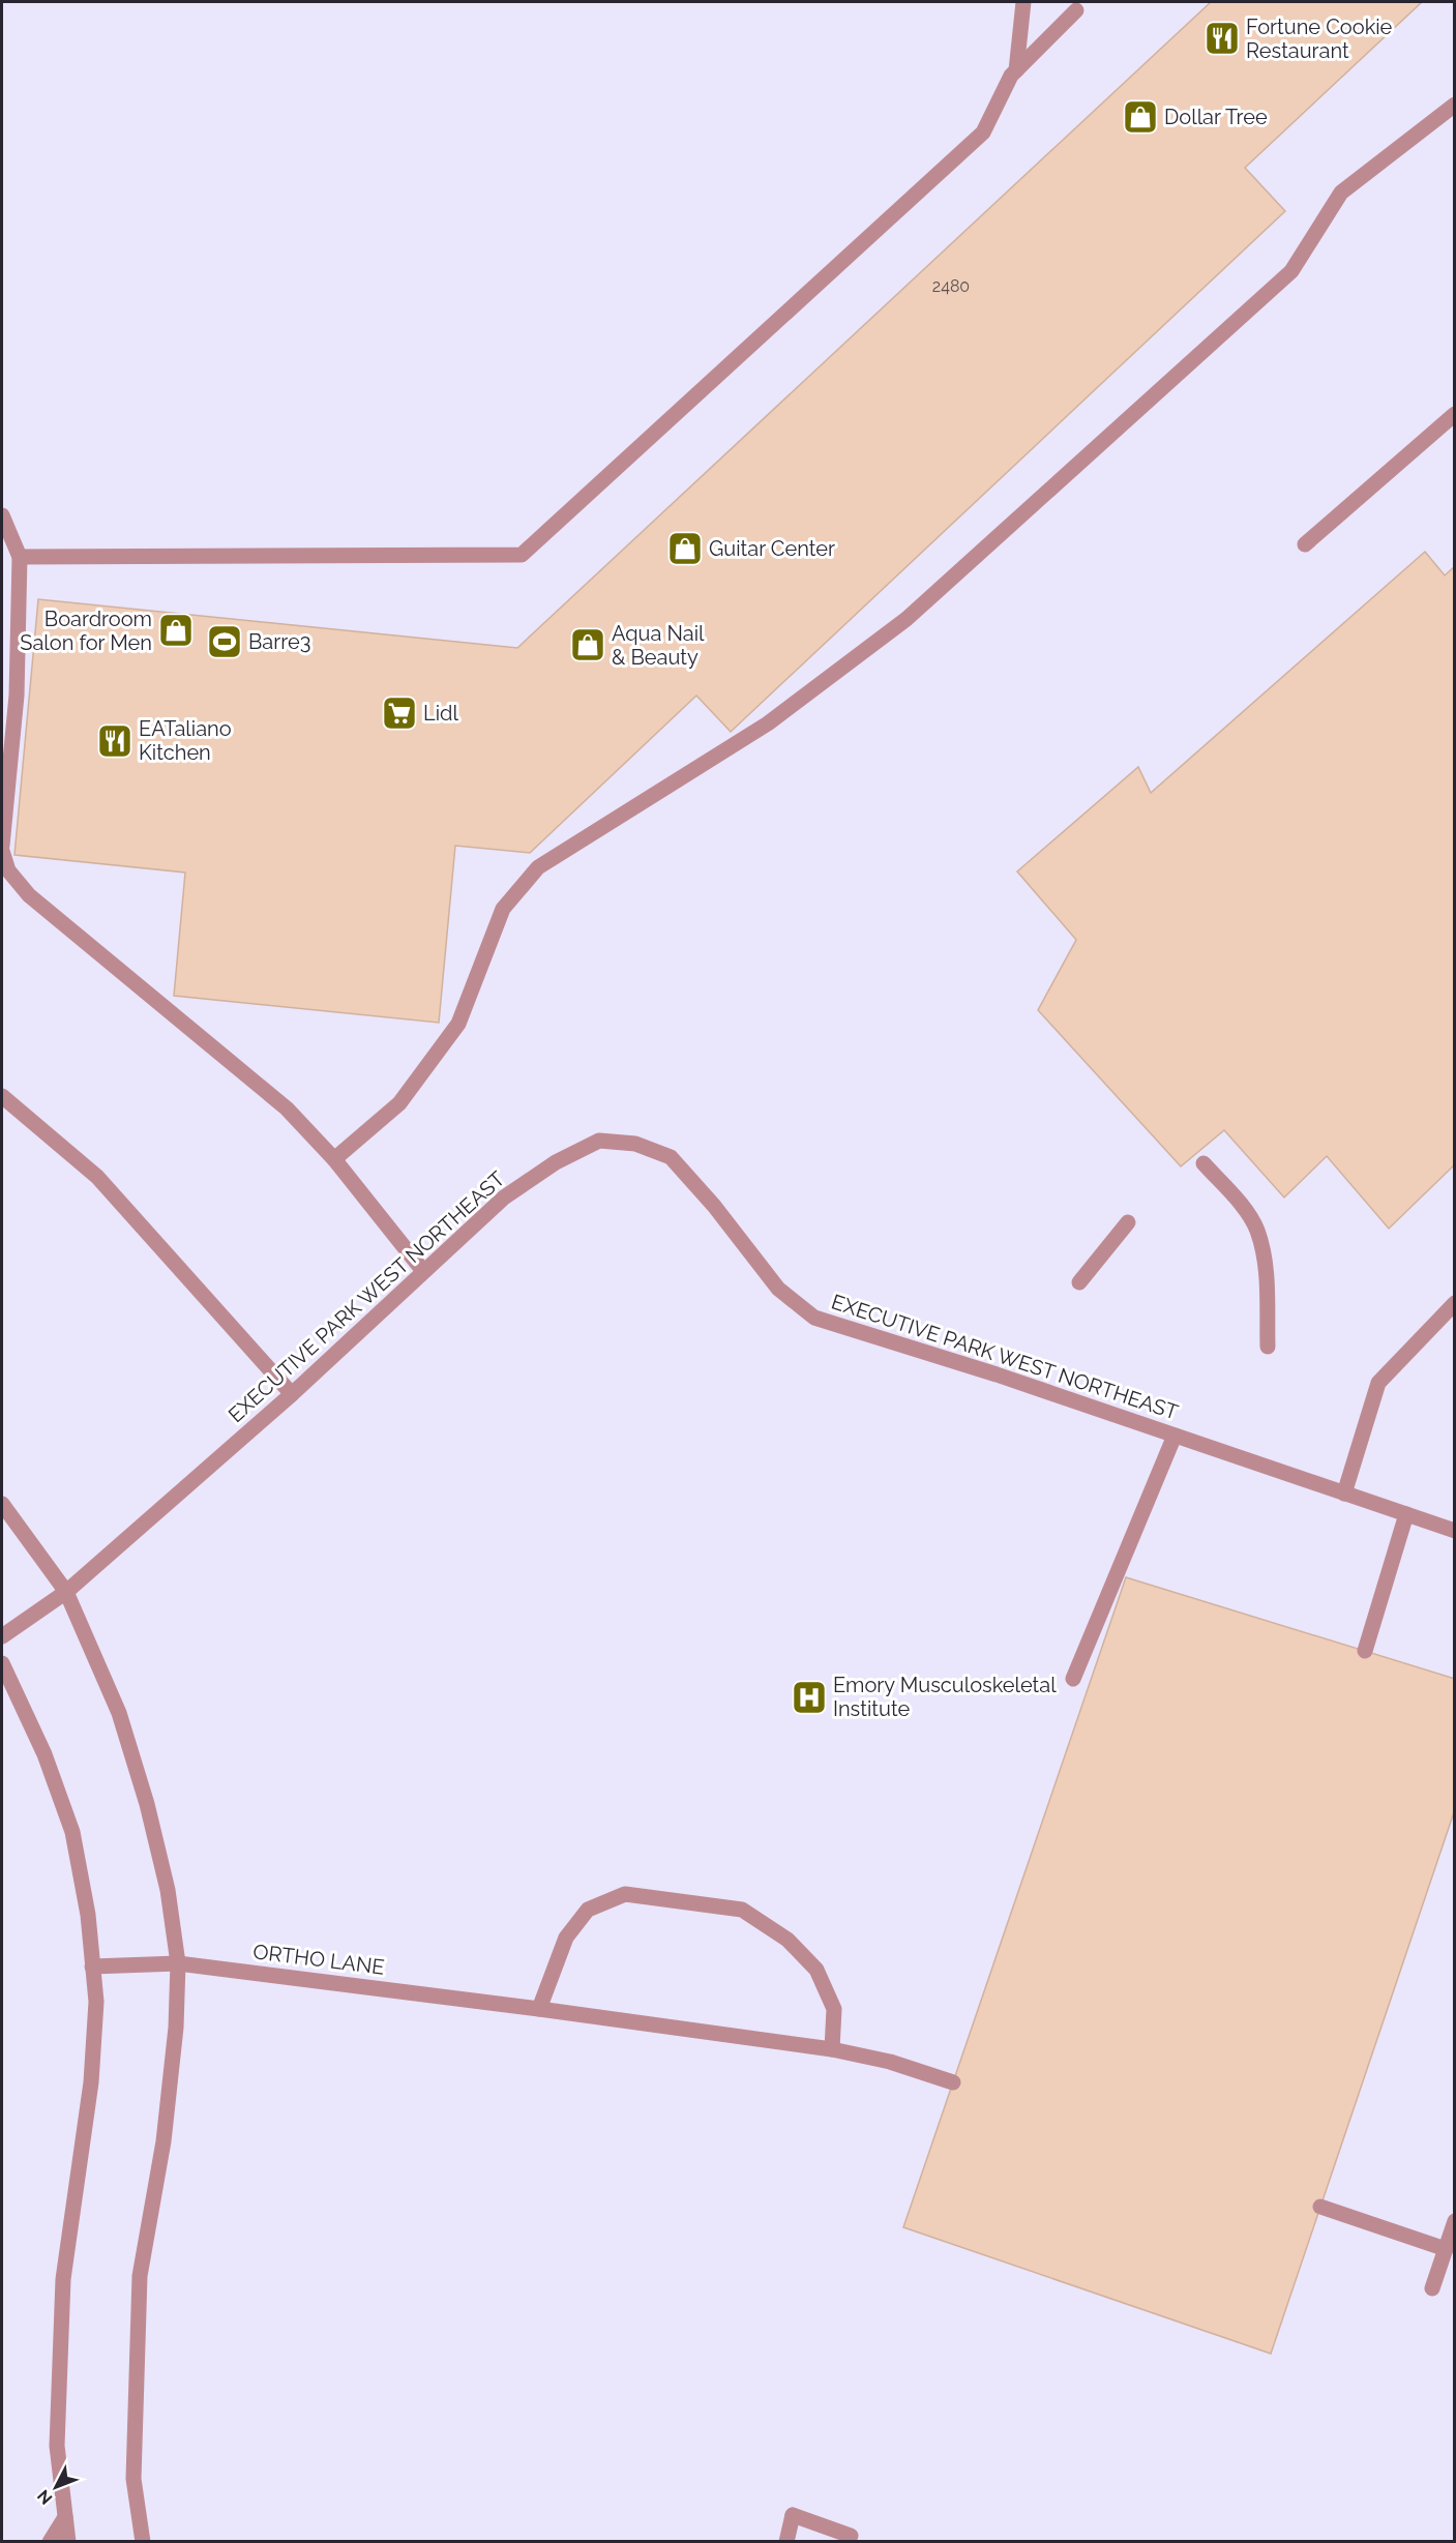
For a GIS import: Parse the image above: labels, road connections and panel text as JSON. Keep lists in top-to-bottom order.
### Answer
{
  "streets": {
    "street": ["EXECUTIVE PARK WEST NORTHEAST", "ORTHO LANE"]
  },
  "places": {
    "restaurant": ["Fortune Cookie Restaurant", "EATaliano Kitchen"],
    "shop": [
      "Dollar Tree",
      "Guitar Center",
      "Boardroom Salon for Men",
      "Aqua Nail & Beauty"
    ],
    "sports": ["Barre3"],
    "supermarket": ["Lidl"],
    "hospital": ["Emory Musculoskeletal Institute"]
  },
  "house_numbers": ["2480"],
  "north": "bottom left"
}
